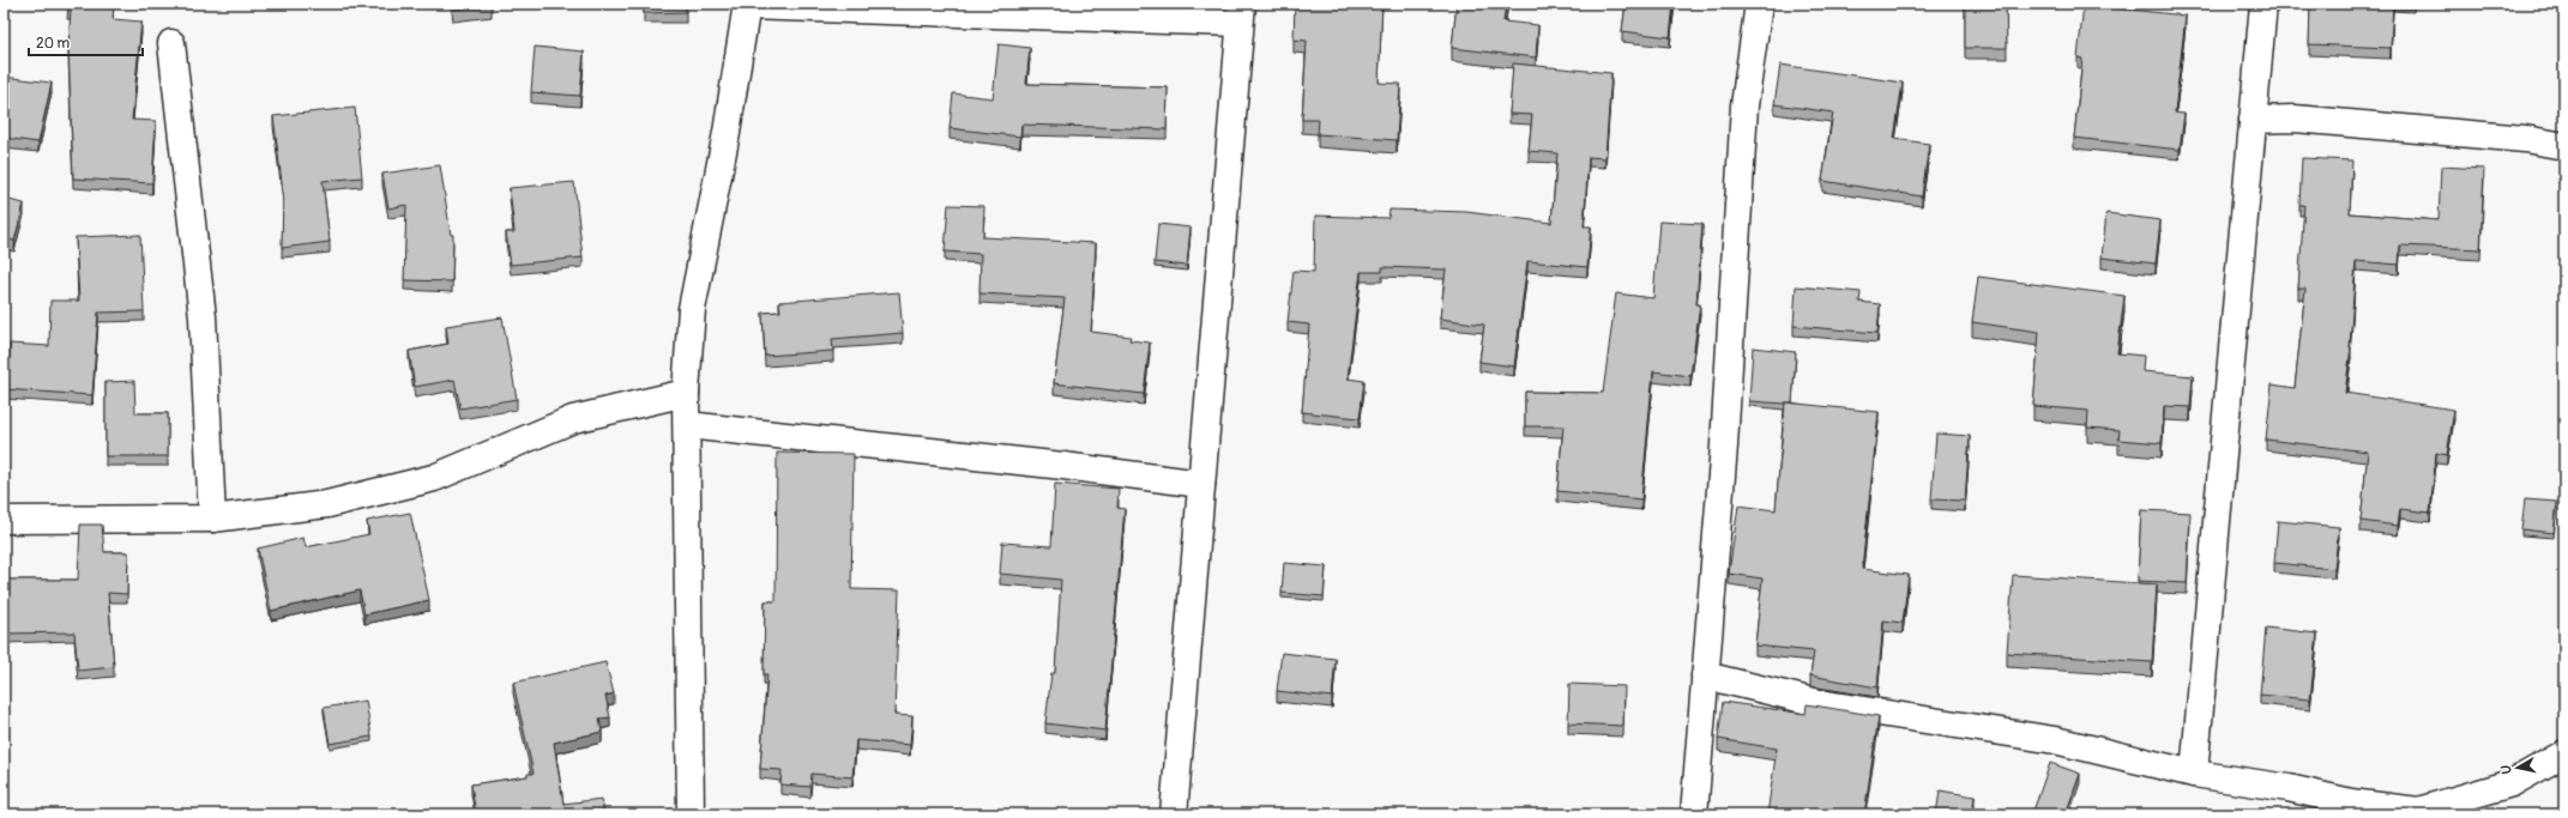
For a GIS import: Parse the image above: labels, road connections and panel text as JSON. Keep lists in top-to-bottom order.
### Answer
{
  "scale_bar": "20 m",
  "north": "left"
}
